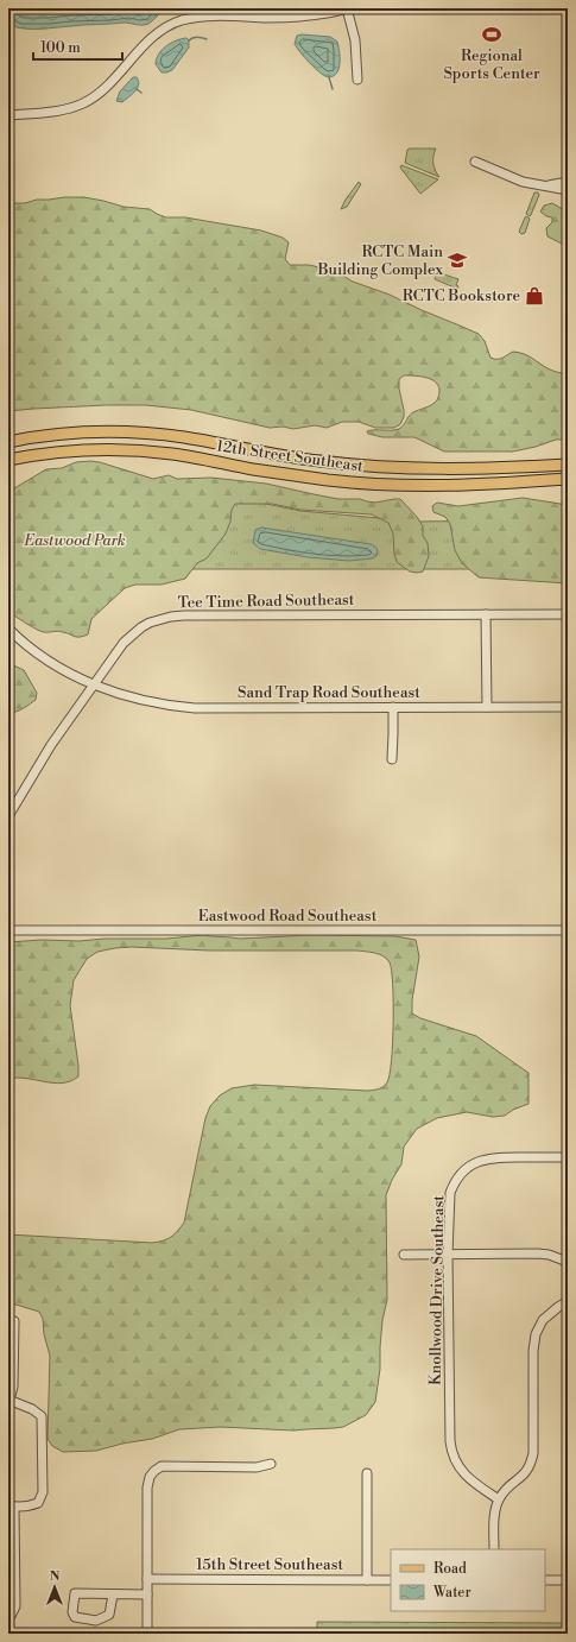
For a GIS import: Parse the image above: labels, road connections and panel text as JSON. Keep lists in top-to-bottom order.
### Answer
{
  "streets": {
    "main road": ["12th Street Southeast"],
    "street": [
      "Tee Time Road Southeast",
      "Sand Trap Road Southeast",
      "Eastwood Road Southeast",
      "Knollwood Drive Southeast",
      "15th Street Southeast"
    ]
  },
  "crossings": [
    ["Tee Time Road Southeast", "Sand Trap Road Southeast"]
  ],
  "parks": ["Eastwood Park"],
  "places": {
    "sports": ["Regional Sports Center"],
    "school or university": ["RCTC Main Building Complex"],
    "shop": ["RCTC Bookstore"]
  },
  "legend": ["Road", "Water"],
  "scale_bar": "100 m",
  "north": "top"
}
